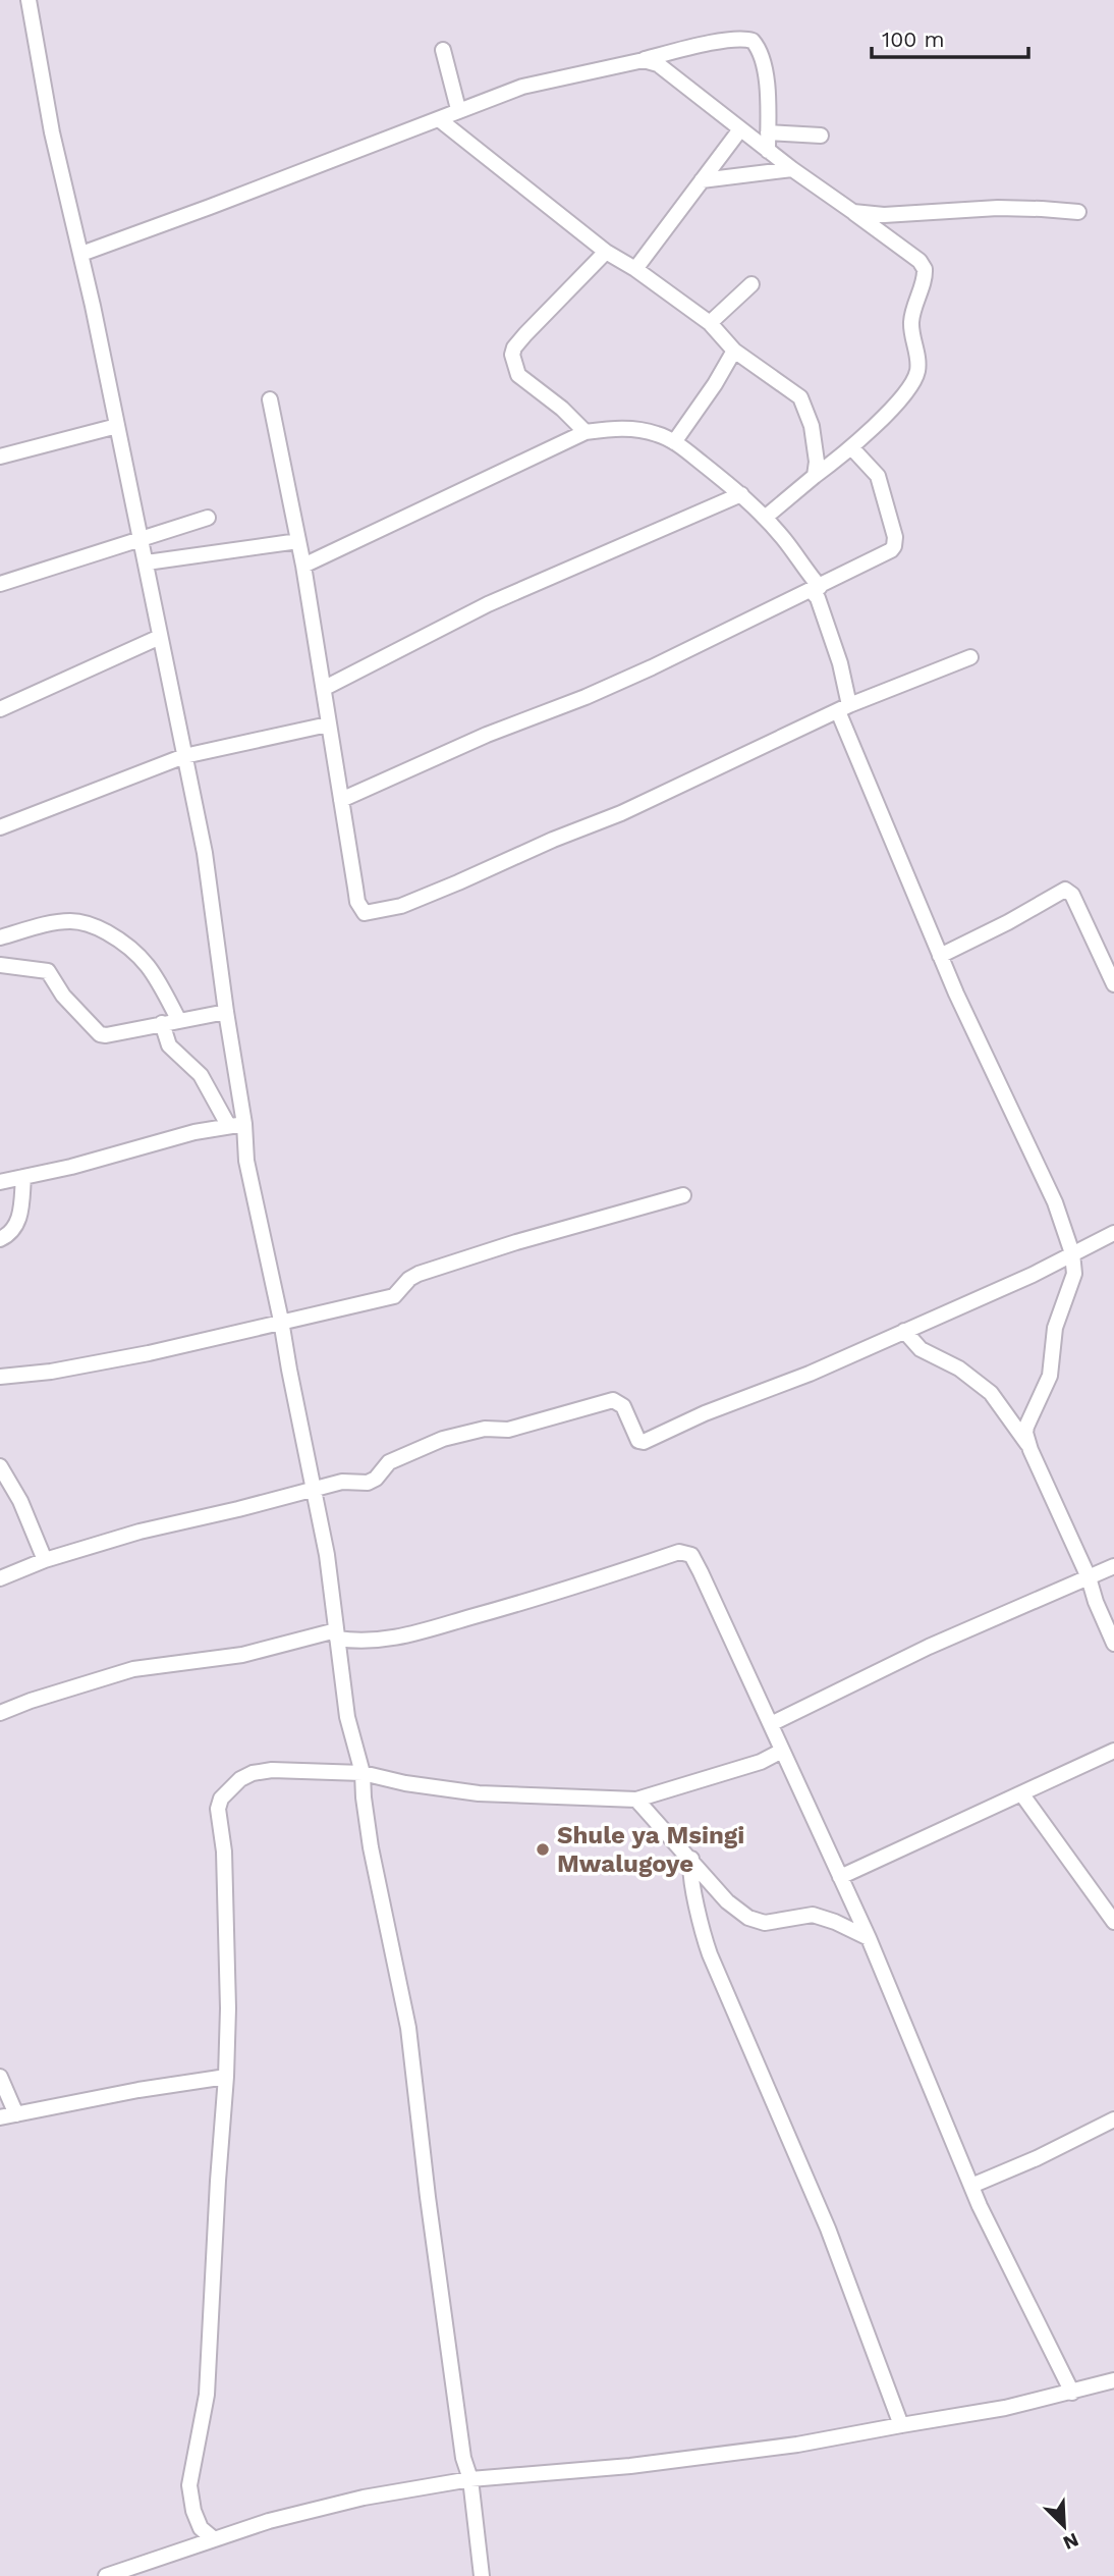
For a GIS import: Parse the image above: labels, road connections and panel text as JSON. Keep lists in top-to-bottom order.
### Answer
{
  "places": ["Shule ya Msingi Mwalugoye"],
  "scale_bar": "100 m",
  "north": "bottom right"
}
